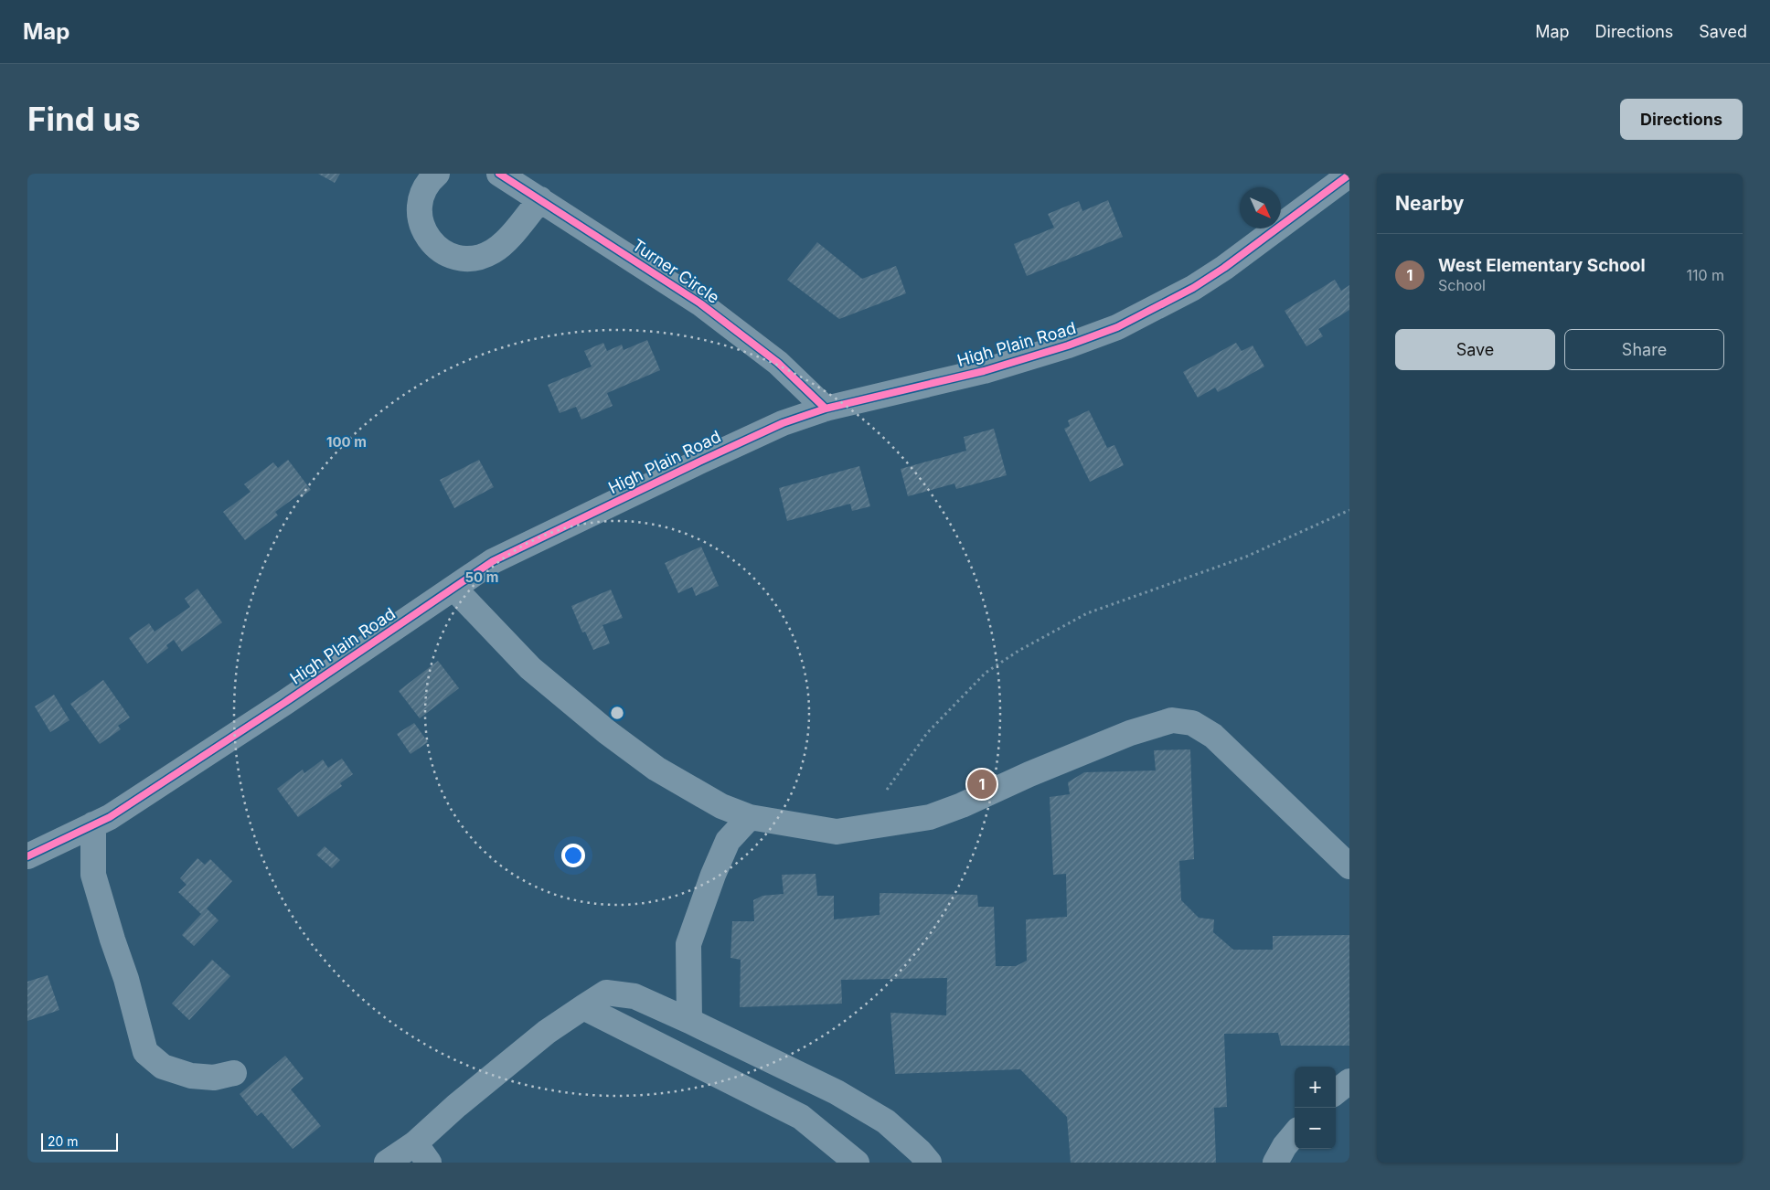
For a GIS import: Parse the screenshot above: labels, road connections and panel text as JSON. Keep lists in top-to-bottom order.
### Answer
{
  "streets": {
    "street": ["Turner Circle", "High Plain Road"]
  },
  "crossings": [
    ["Turner Circle", "High Plain Road"]
  ],
  "scale_bar": "20 m",
  "north": "bottom right",
  "page": {
    "header": "Map",
    "nav": ["Map", "Directions", "Saved"],
    "buttons": [
      "Directions",
      ["Save", "Share"]
    ],
    "title": "Find us",
    "heading": "Nearby",
    "list": [
      {
        "mark": "1",
        "name": "West Elementary School",
        "note": "School",
        "value": "110 m"
      }
    ],
    "pins": "1",
    "map_buttons": ["+", "−"],
    "scale": "20 m"
  },
  "rings": ["100 m", "50 m"]
}
